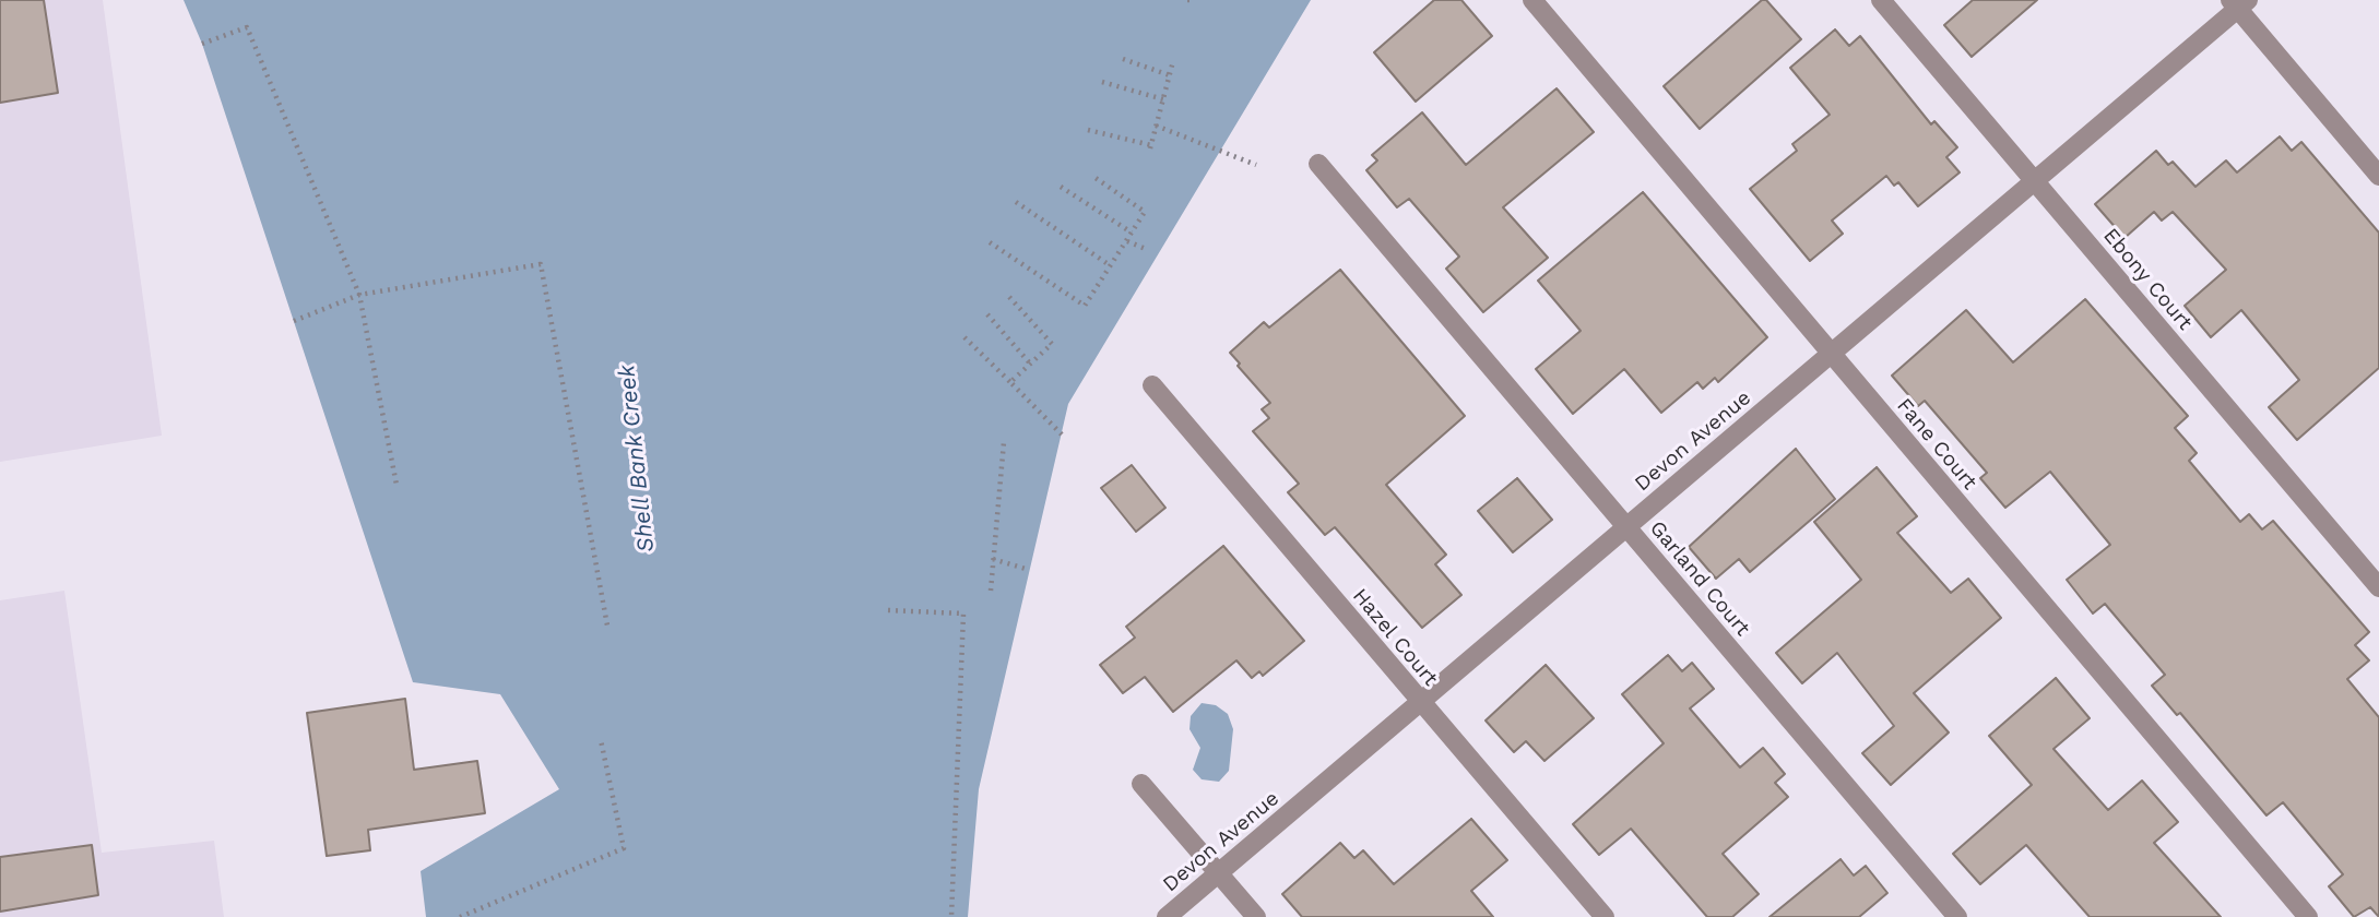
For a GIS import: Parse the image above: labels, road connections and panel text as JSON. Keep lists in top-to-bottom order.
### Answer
{
  "streets": {
    "street": [
      "Ebony Court",
      "Devon Avenue",
      "Fane Court",
      "Garland Court",
      "Hazel Court"
    ]
  },
  "crossings": [
    ["Ebony Court", "Devon Avenue"],
    ["Devon Avenue", "Fane Court"],
    ["Devon Avenue", "Garland Court"],
    ["Devon Avenue", "Hazel Court"]
  ],
  "water": ["Shell Bank Creek"]
}
